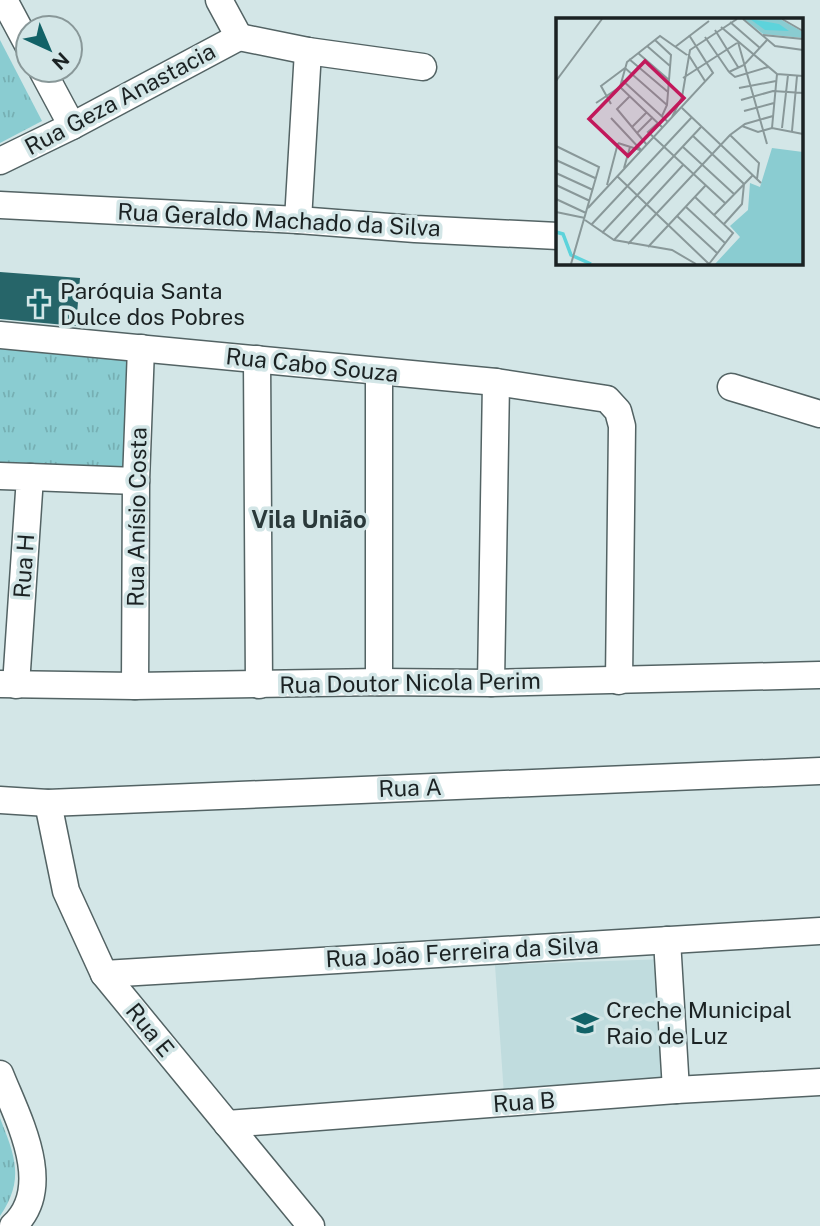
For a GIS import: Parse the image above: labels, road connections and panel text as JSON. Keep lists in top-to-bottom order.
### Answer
{
  "streets": {
    "street": [
      "Rua Geza Anastacia",
      "Rua Geraldo Machado da Silva",
      "Rua Cabo Souza",
      "Rua Anísio Costa",
      "Rua H",
      "Rua Doutor Nicola Perim",
      "Rua A",
      "Rua João Ferreira da Silva",
      "Rua E",
      "Rua B"
    ]
  },
  "crossings": [
    ["Rua Cabo Souza", "Rua Anísio Costa"],
    ["Rua Cabo Souza", "Rua Doutor Nicola Perim"],
    ["Rua Anísio Costa", "Rua Doutor Nicola Perim"],
    ["Rua H", "Rua Doutor Nicola Perim"],
    ["Rua A", "Rua E"],
    ["Rua João Ferreira da Silva", "Rua E"],
    ["Rua E", "Rua B"]
  ],
  "districts": ["Vila União"],
  "places": {
    "church": ["Paróquia Santa Dulce dos Pobres"],
    "school or university": ["Creche Municipal Raio de Luz"]
  },
  "north": "bottom right"
}
